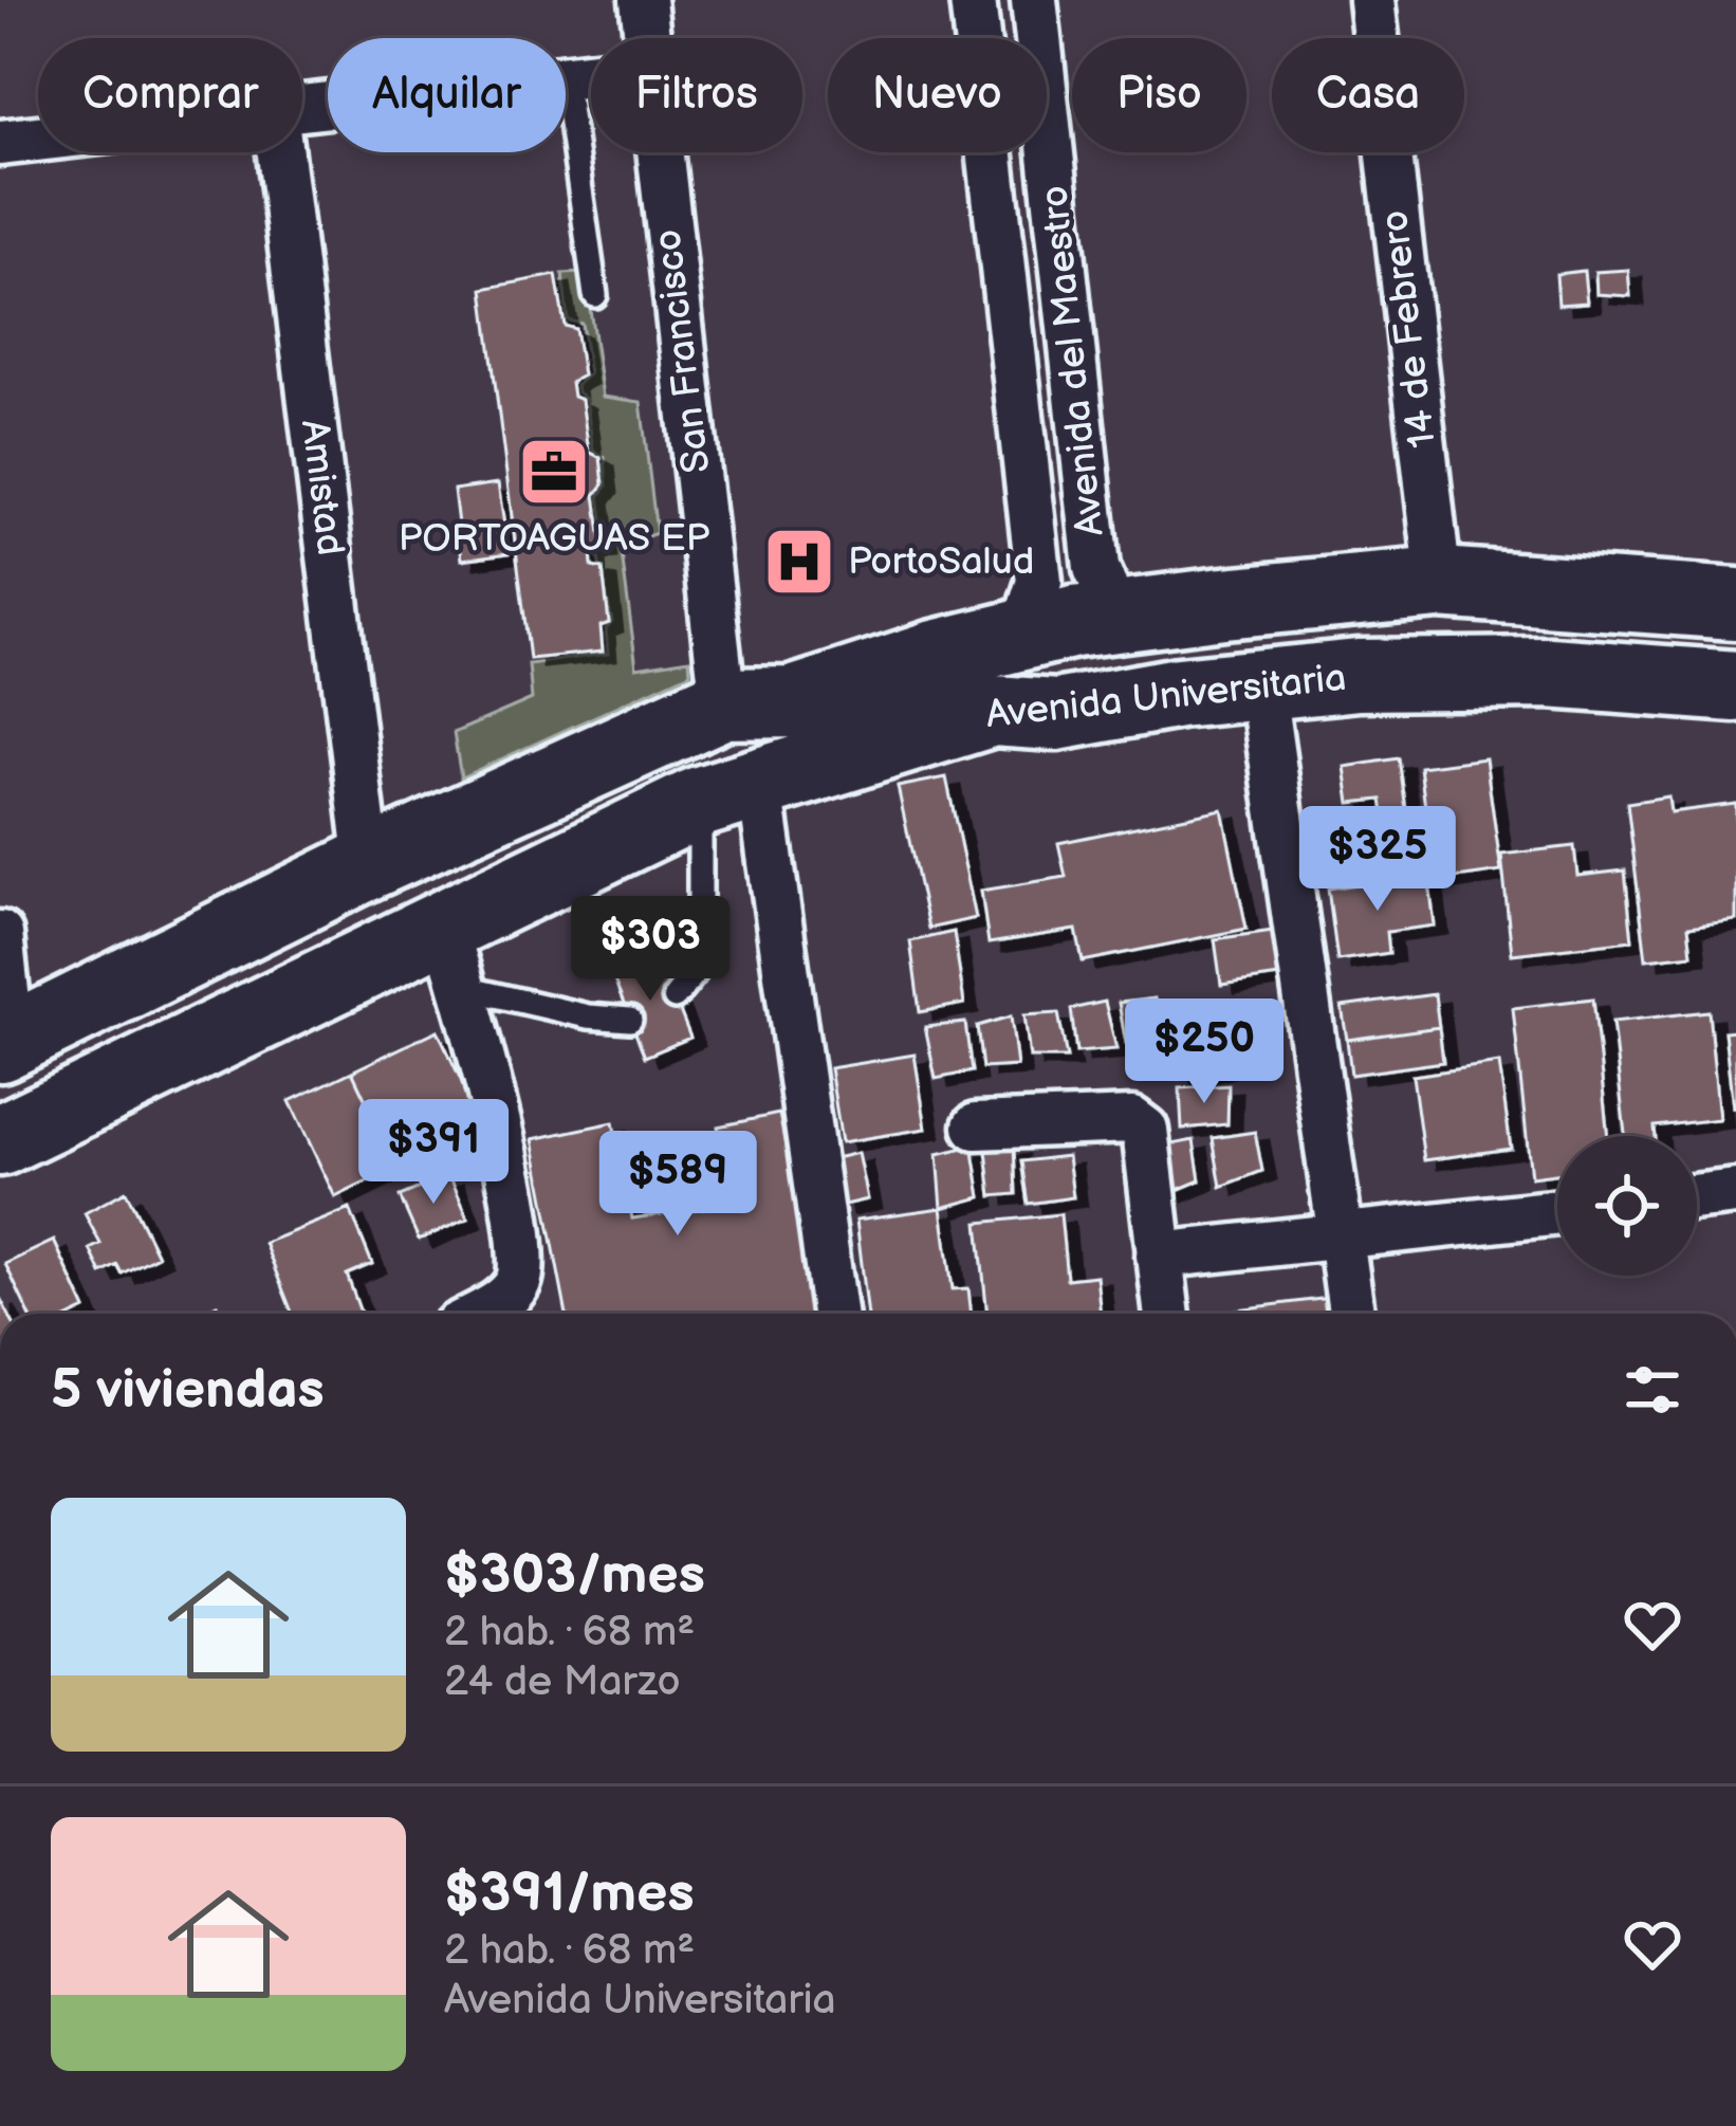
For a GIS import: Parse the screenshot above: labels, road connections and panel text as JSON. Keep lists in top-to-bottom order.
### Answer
{
  "streets": {
    "main road": ["Avenida Universitaria"],
    "street": [
      "14 de Febrero",
      "San Francisco",
      "Avenida del Maestro",
      "Amistad"
    ]
  },
  "crossings": [
    ["14 de Febrero", "Avenida Universitaria"],
    ["San Francisco", "Avenida Universitaria"],
    ["Avenida del Maestro", "Avenida Universitaria"],
    ["Amistad", "Avenida Universitaria"]
  ],
  "places": {
    "office": ["PORTOAGUAS EP"],
    "hospital": ["PortoSalud"]
  },
  "page": {
    "chip": [
      "Comprar",
      "Alquilar",
      "Filtros",
      "Nuevo",
      "Piso",
      "Casa"
    ],
    "price": [
      "$325",
      "$303",
      "$250",
      "$391",
      "$589"
    ],
    "heading": "5 viviendas",
    "list": [
      {
        "name": "$303/mes",
        "note": "2 hab. · 68 m² · 24 de Marzo"
      },
      {
        "name": "$391/mes",
        "note": "2 hab. · 68 m² · Avenida Universitaria"
      }
    ]
  }
}
